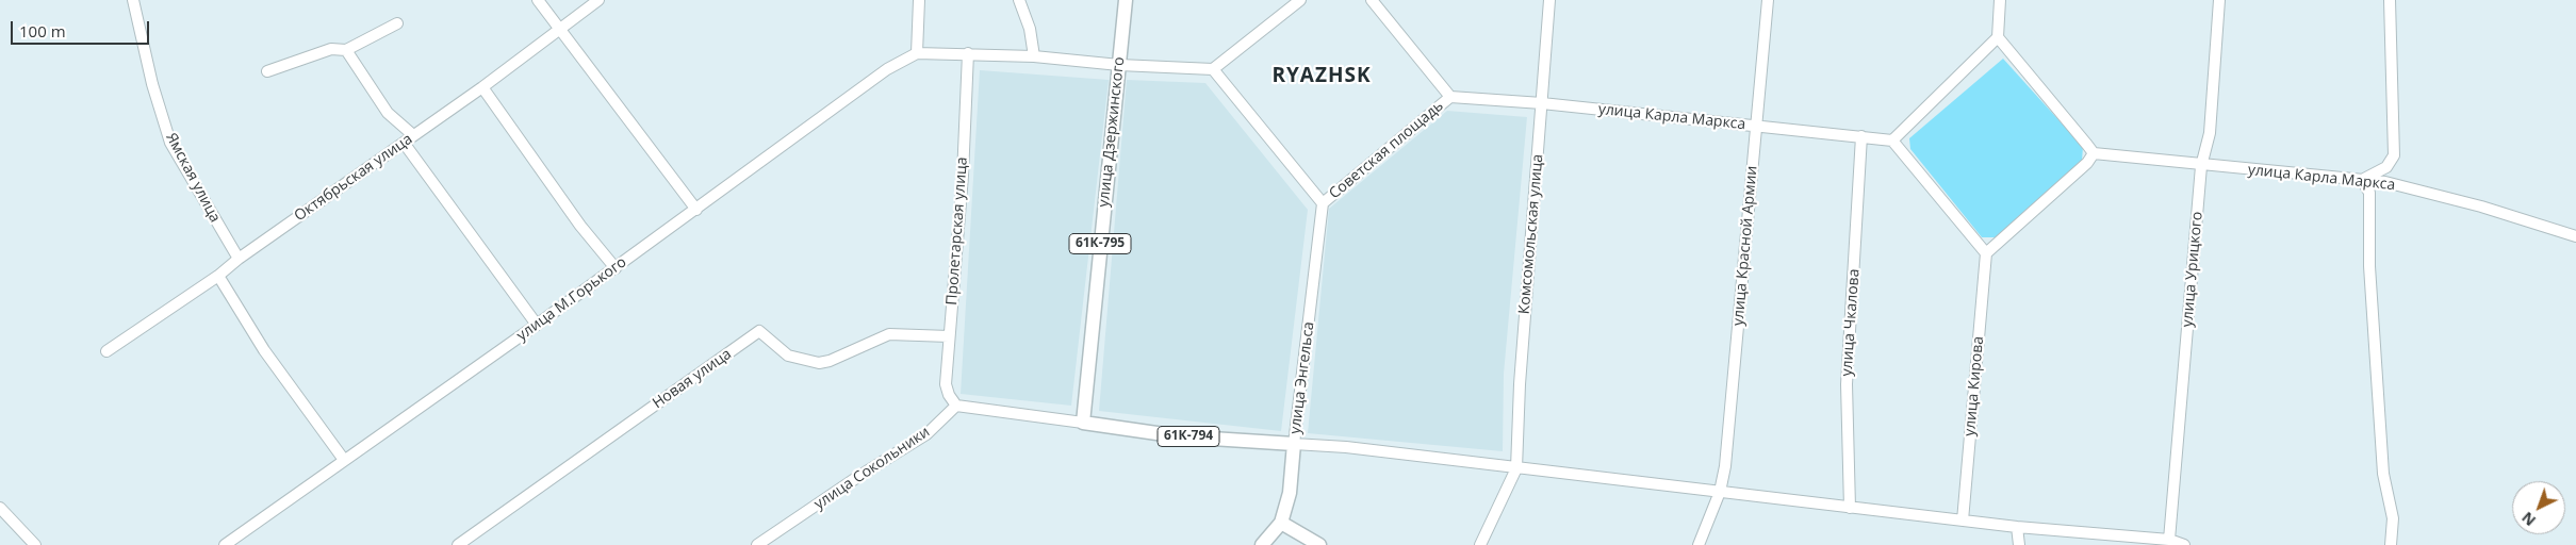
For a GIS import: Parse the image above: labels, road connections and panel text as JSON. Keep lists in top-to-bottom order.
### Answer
{
  "streets": {
    "main road": [
      "улица Дзержинского",
      "61К-795",
      "улица Энгельса",
      "61К-794"
    ],
    "street": [
      "улица Карла Маркса",
      "Советская площадь",
      "Ямская улица",
      "Октябрьская улица",
      "Пролетарская улица",
      "Комсомольская улица",
      "улица Красной Армии",
      "улица Урицкого",
      "улица М.Горького",
      "улица Чкалова",
      "Новая улица",
      "улица Кирова",
      "улица Сокольники"
    ]
  },
  "crossings": [
    ["улица Карла Маркса", "Советская площадь"],
    ["улица Карла Маркса", "Комсомольская улица"],
    ["улица Карла Маркса", "улица Красной Армии"],
    ["улица Карла Маркса", "улица Урицкого"],
    ["улица Карла Маркса", "улица Чкалова"],
    ["улица Дзержинского", "61К-794"],
    ["Советская площадь", "улица Энгельса"],
    ["Ямская улица", "Октябрьская улица"],
    ["Пролетарская улица", "Новая улица"],
    ["Пролетарская улица", "улица Сокольники"],
    ["улица Энгельса", "61К-794"]
  ],
  "districts": ["RYAZHSK"],
  "scale_bar": "100 m",
  "north": "bottom left"
}
